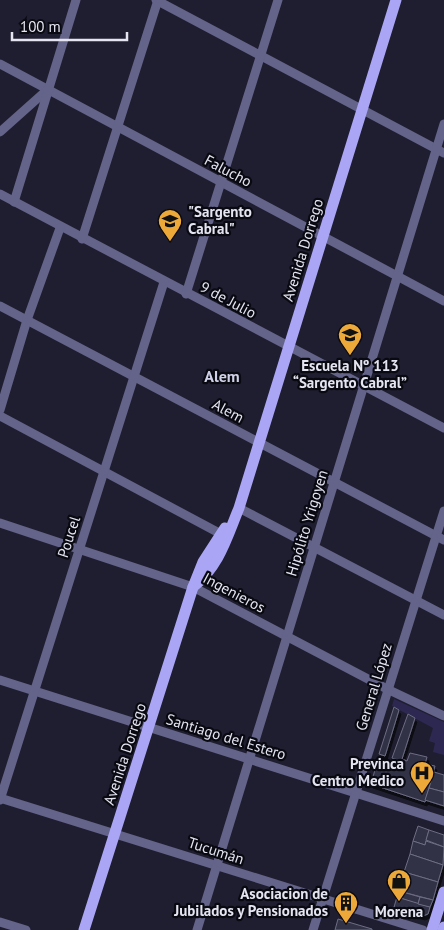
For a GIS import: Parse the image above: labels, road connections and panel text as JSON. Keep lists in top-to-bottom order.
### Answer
{
  "streets": {
    "main road": ["Avenida Dorrego"],
    "street": [
      "Falucho",
      "9 de Julio",
      "Alem",
      "Hipólito Yrigoyen",
      "Poucel",
      "Ingenieros",
      "General López",
      "Santiago del Estero",
      "Tucumán"
    ]
  },
  "crossings": [
    ["Falucho", "Avenida Dorrego"],
    ["Falucho", "Hipólito Yrigoyen"],
    ["Avenida Dorrego", "9 de Julio"],
    ["Avenida Dorrego", "Alem"],
    ["Avenida Dorrego", "Ingenieros"],
    ["Avenida Dorrego", "Santiago del Estero"],
    ["Avenida Dorrego", "Tucumán"],
    ["9 de Julio", "Hipólito Yrigoyen"],
    ["9 de Julio", "Poucel"],
    ["Alem", "Hipólito Yrigoyen"],
    ["Alem", "Poucel"],
    ["Alem", "General López"],
    ["Hipólito Yrigoyen", "Ingenieros"],
    ["Hipólito Yrigoyen", "Santiago del Estero"],
    ["Hipólito Yrigoyen", "Tucumán"],
    ["Poucel", "Ingenieros"],
    ["Poucel", "Santiago del Estero"],
    ["Poucel", "Tucumán"],
    ["Ingenieros", "General López"],
    ["General López", "Santiago del Estero"],
    ["General López", "Tucumán"]
  ],
  "districts": ["Alem"],
  "places": {
    "school or university": ["\"Sargento Cabral\"", "Escuela Nº 113 “Sargento Cabral”"],
    "hospital": ["Previnca Centro Medico"],
    "shop": ["Morena"],
    "building": ["Asociacion de Jubilados y Pensionados"]
  },
  "scale_bar": "100 m"
}
